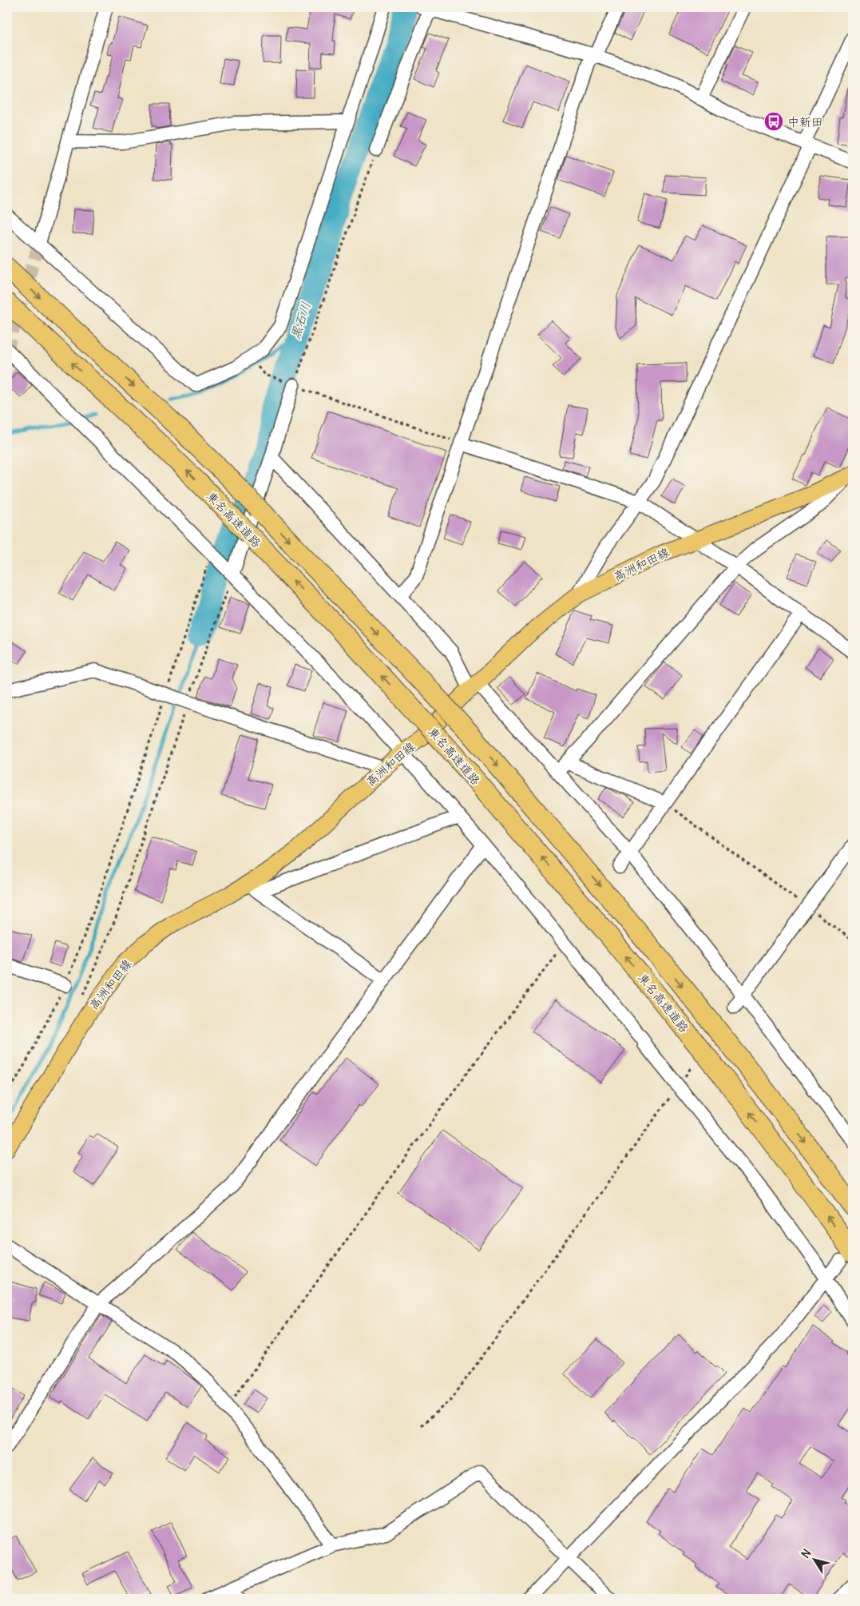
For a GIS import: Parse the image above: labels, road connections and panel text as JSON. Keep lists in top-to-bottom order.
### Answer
{
  "streets": {
    "highway": ["東名高速道路"],
    "main road": ["高洲和田線"]
  },
  "water": ["黒石川"],
  "places": {
    "bus stop": ["中新田"]
  },
  "north": "top left"
}
